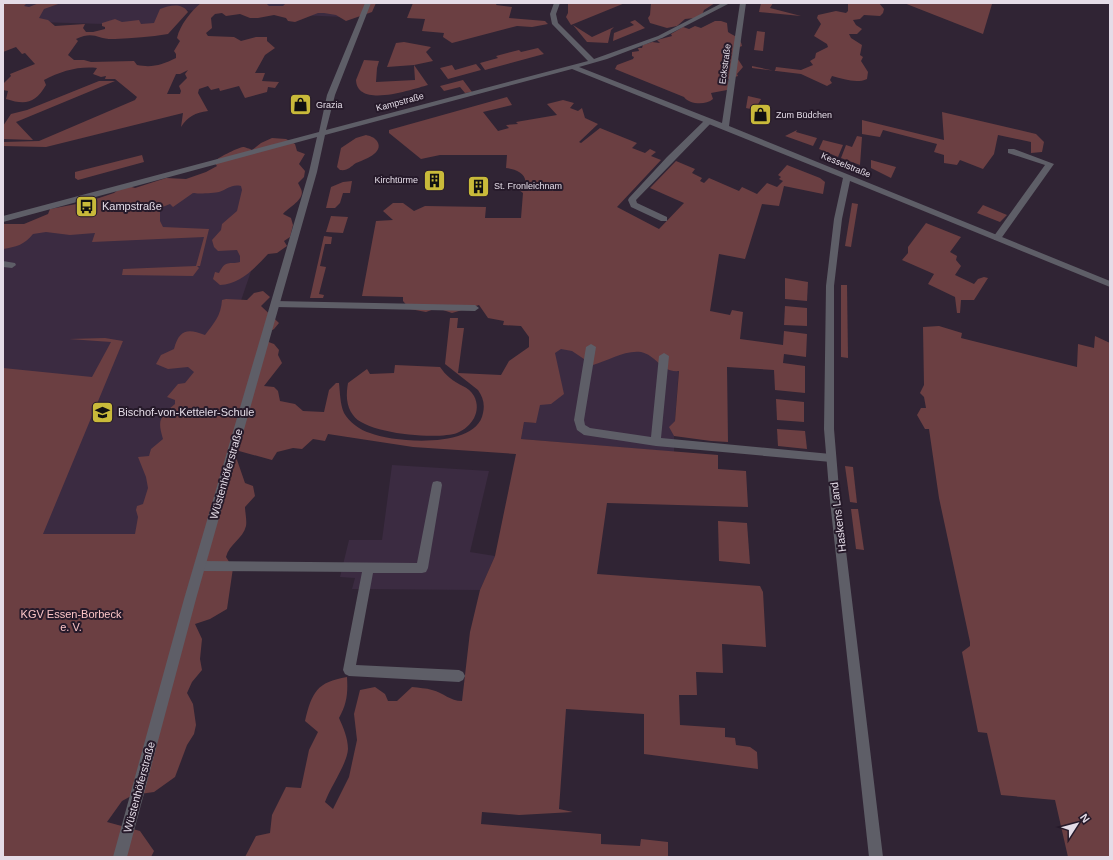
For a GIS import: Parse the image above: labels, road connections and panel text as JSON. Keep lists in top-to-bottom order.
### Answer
{
  "streets": {
    "street": [
      "Eckstraße",
      "Kampstraße",
      "Kesselstraße",
      "Wüstenhöferstraße",
      "Haskens Land"
    ]
  },
  "crossings": [
    ["Eckstraße", "Kesselstraße"],
    ["Kampstraße", "Kesselstraße"],
    ["Kampstraße", "Wüstenhöferstraße"],
    ["Kesselstraße", "Haskens Land"]
  ],
  "parks": ["KGV Essen-Borbeck e. V."],
  "places": {
    "shop": ["Grazia", "Zum Büdchen"],
    "building": ["Kirchtürme", "St. Fronleichnam"],
    "bus stop": ["Kampstraße"],
    "school or university": ["Bischof-von-Ketteler-Schule"]
  },
  "north": "top right"
}
